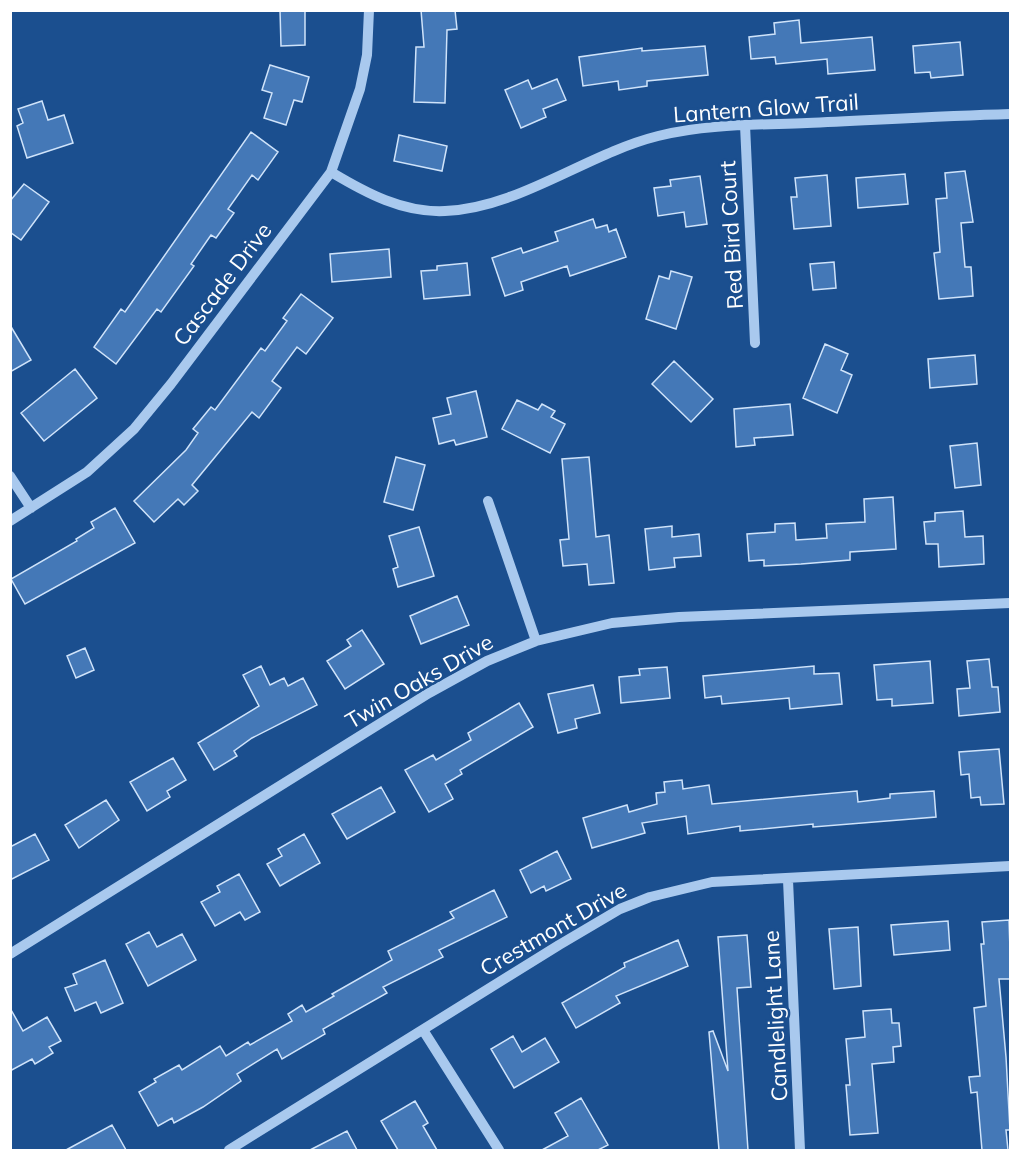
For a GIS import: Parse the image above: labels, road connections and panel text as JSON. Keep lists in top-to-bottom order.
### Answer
{
  "streets": {
    "street": [
      "Lantern Glow Trail",
      "Red Bird Court",
      "Cascade Drive",
      "Twin Oaks Drive",
      "Crestmont Drive",
      "Candlelight Lane"
    ]
  },
  "crossings": [
    ["Lantern Glow Trail", "Red Bird Court"],
    ["Lantern Glow Trail", "Cascade Drive"],
    ["Crestmont Drive", "Candlelight Lane"]
  ]
}
